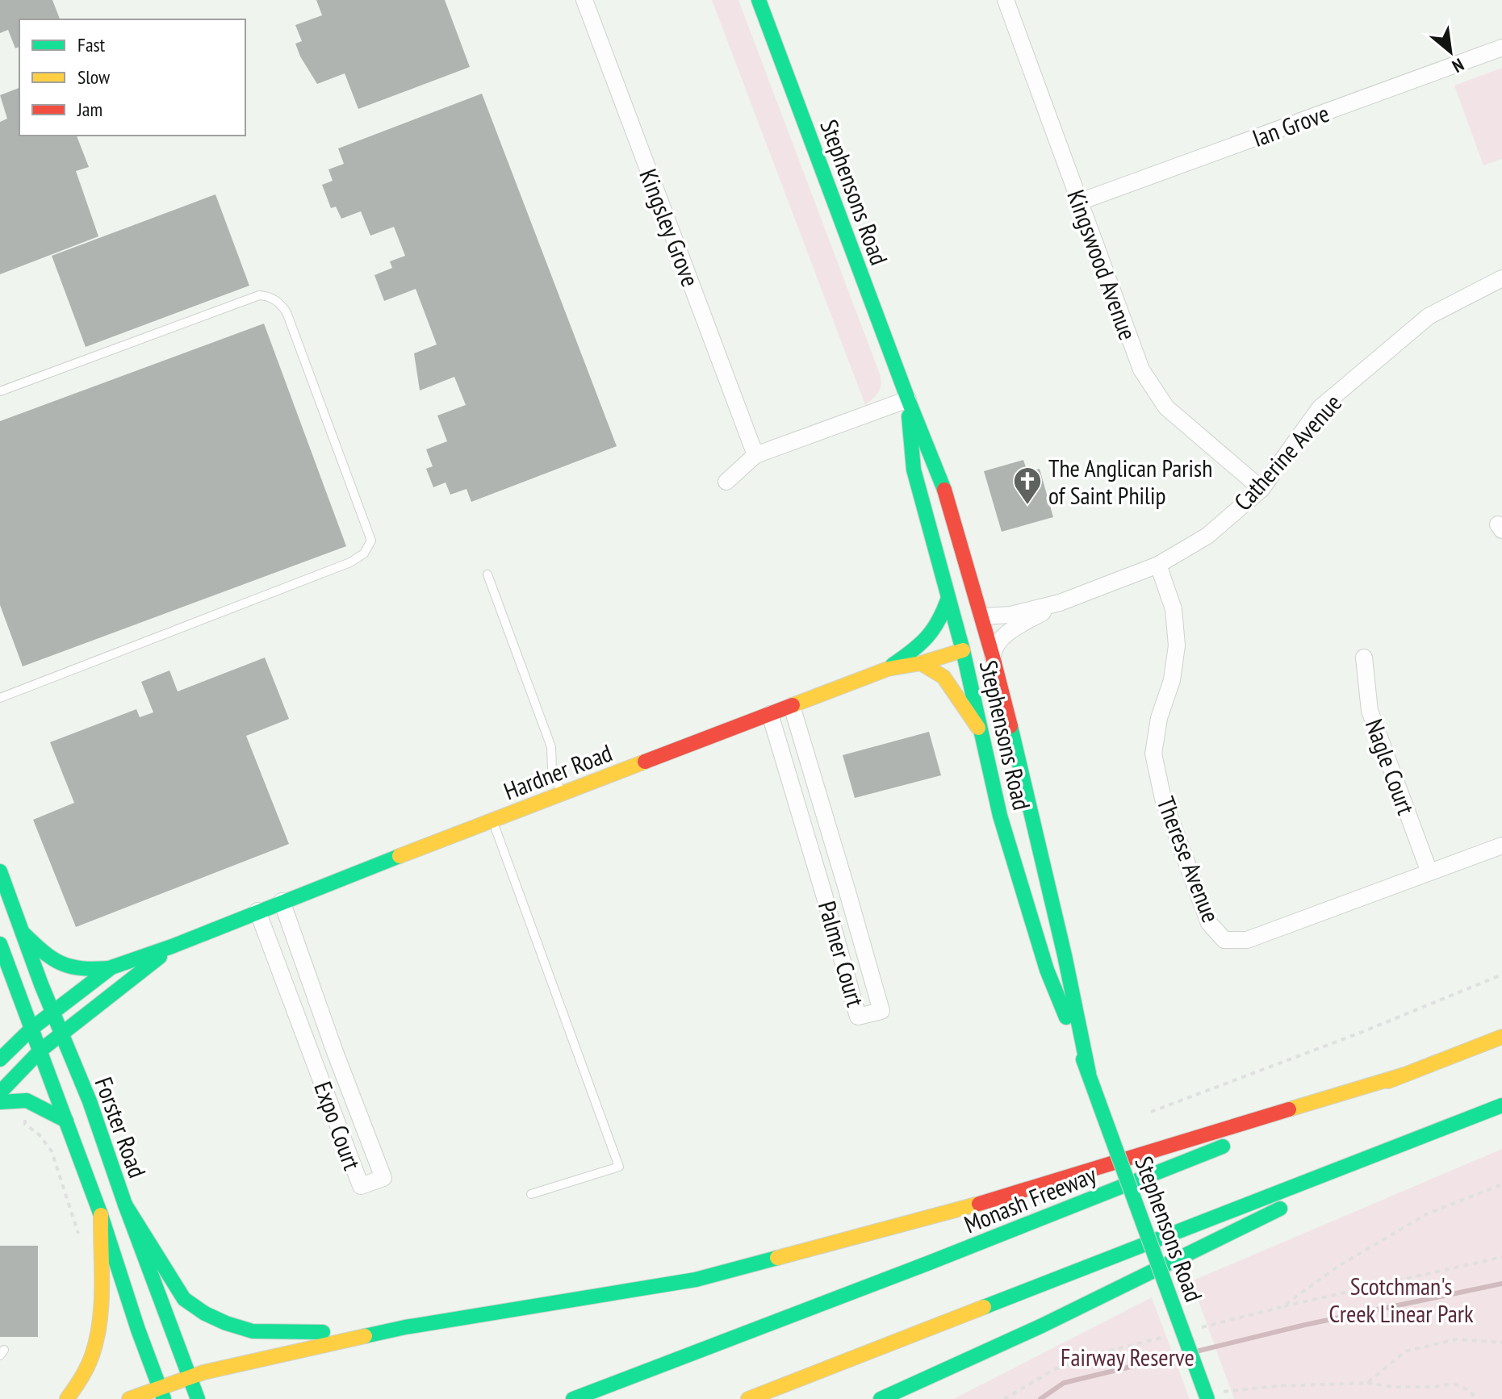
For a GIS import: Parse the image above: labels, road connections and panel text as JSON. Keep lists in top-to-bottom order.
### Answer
{
  "streets": {
    "main road": [
      "Stephensons Road",
      "Hardner Road",
      "Forster Road",
      "Monash Freeway"
    ],
    "street": [
      "Ian Grove",
      "Kingsley Grove",
      "Kingswood Avenue",
      "Catherine Avenue",
      "Nagle Court",
      "Therese Avenue",
      "Palmer Court",
      "Expo Court"
    ]
  },
  "crossings": [
    ["Ian Grove", "Kingswood Avenue"],
    ["Stephensons Road", "Catherine Avenue"],
    ["Stephensons Road", "Hardner Road"],
    ["Kingswood Avenue", "Catherine Avenue"],
    ["Catherine Avenue", "Therese Avenue"],
    ["Nagle Court", "Therese Avenue"],
    ["Hardner Road", "Palmer Court"],
    ["Hardner Road", "Expo Court"],
    ["Hardner Road", "Forster Road"]
  ],
  "parks": ["Scotchman's Creek Linear Park", "Fairway Reserve"],
  "places": {
    "church": ["The Anglican Parish of Saint Philip"]
  },
  "legend": ["Fast", "Slow", "Jam"],
  "north": "bottom right"
}
